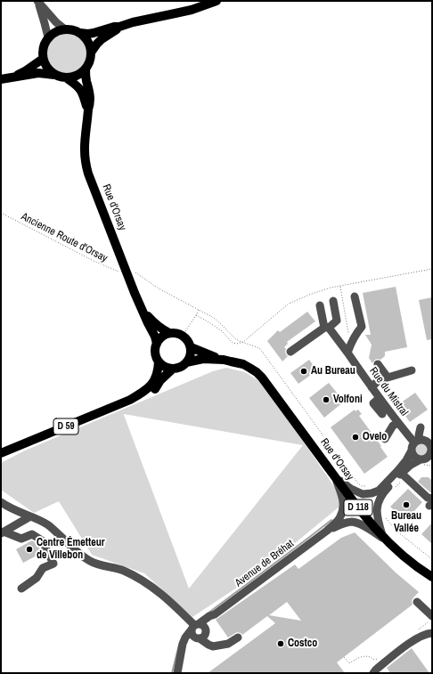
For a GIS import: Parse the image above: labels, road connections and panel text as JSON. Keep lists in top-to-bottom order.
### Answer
{
  "streets": {
    "main road": ["Rue d'Orsay", "D 59", "D 118"],
    "street": ["Rue du Mistral", "Avenue de Bréhat"],
    "path": ["Ancienne Route d'Orsay"]
  },
  "crossings": [
    ["Rue d'Orsay", "D 59"],
    ["Rue d'Orsay", "Avenue de Bréhat"]
  ],
  "places": [
    "Au Bureau",
    "Volfoni",
    "Ovelo",
    "Bureau Vallée",
    "Centre Émetteur de Villebon",
    "Costco"
  ]
}
